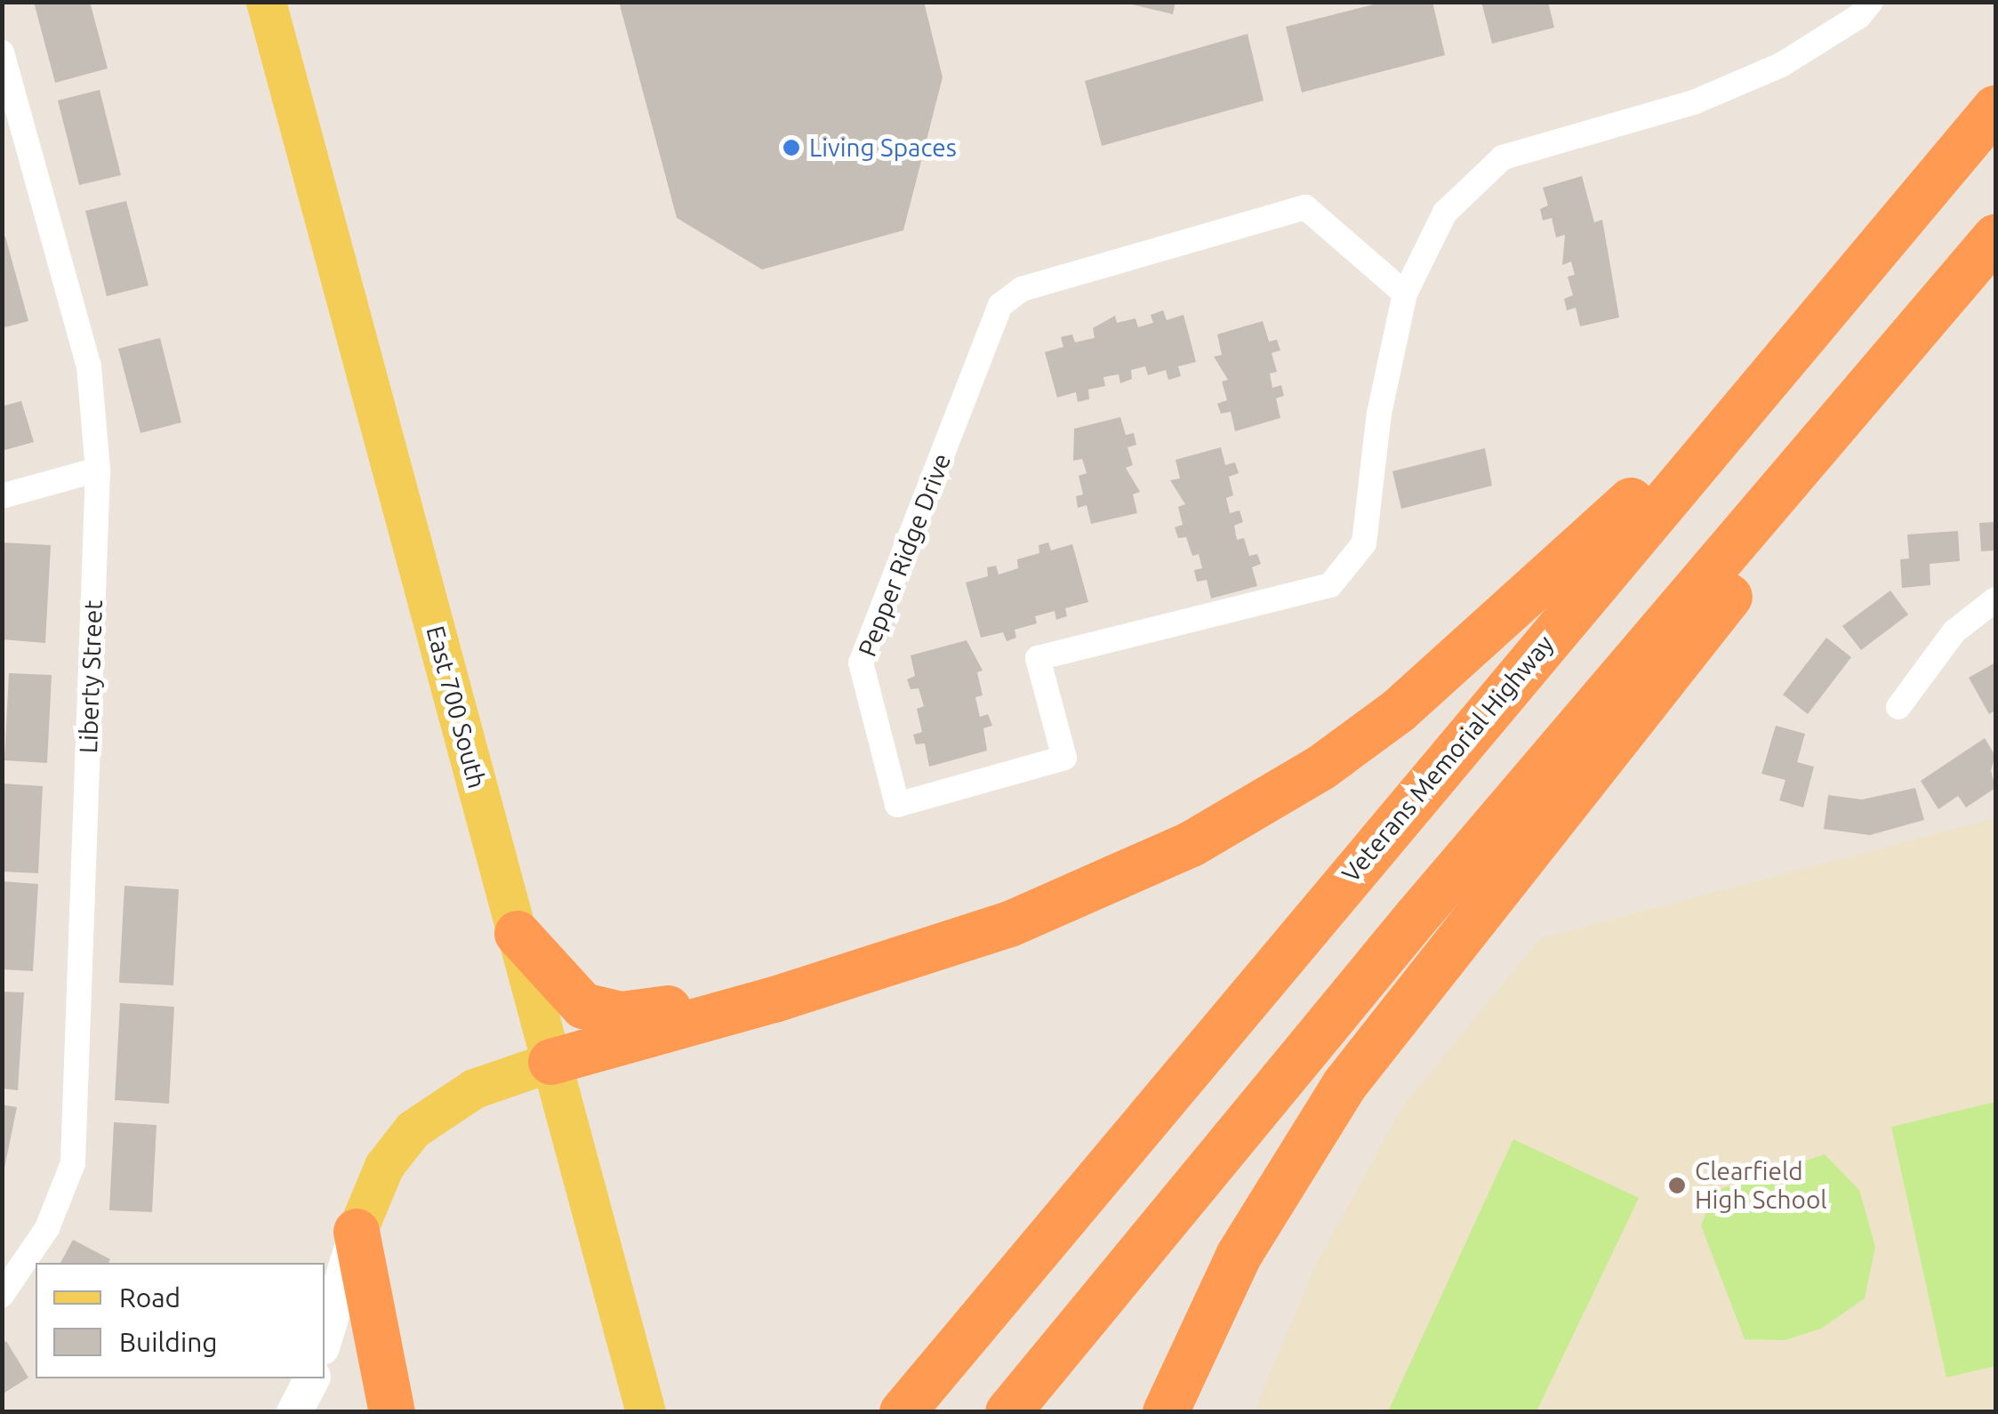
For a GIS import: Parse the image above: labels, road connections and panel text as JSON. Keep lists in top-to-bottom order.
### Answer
{
  "streets": {
    "highway": ["Veterans Memorial Highway"],
    "main road": ["East 700 South"],
    "street": ["Pepper Ridge Drive", "Liberty Street"]
  },
  "places": ["Living Spaces", "Clearfield High School"],
  "legend": ["Road", "Building"]
}
